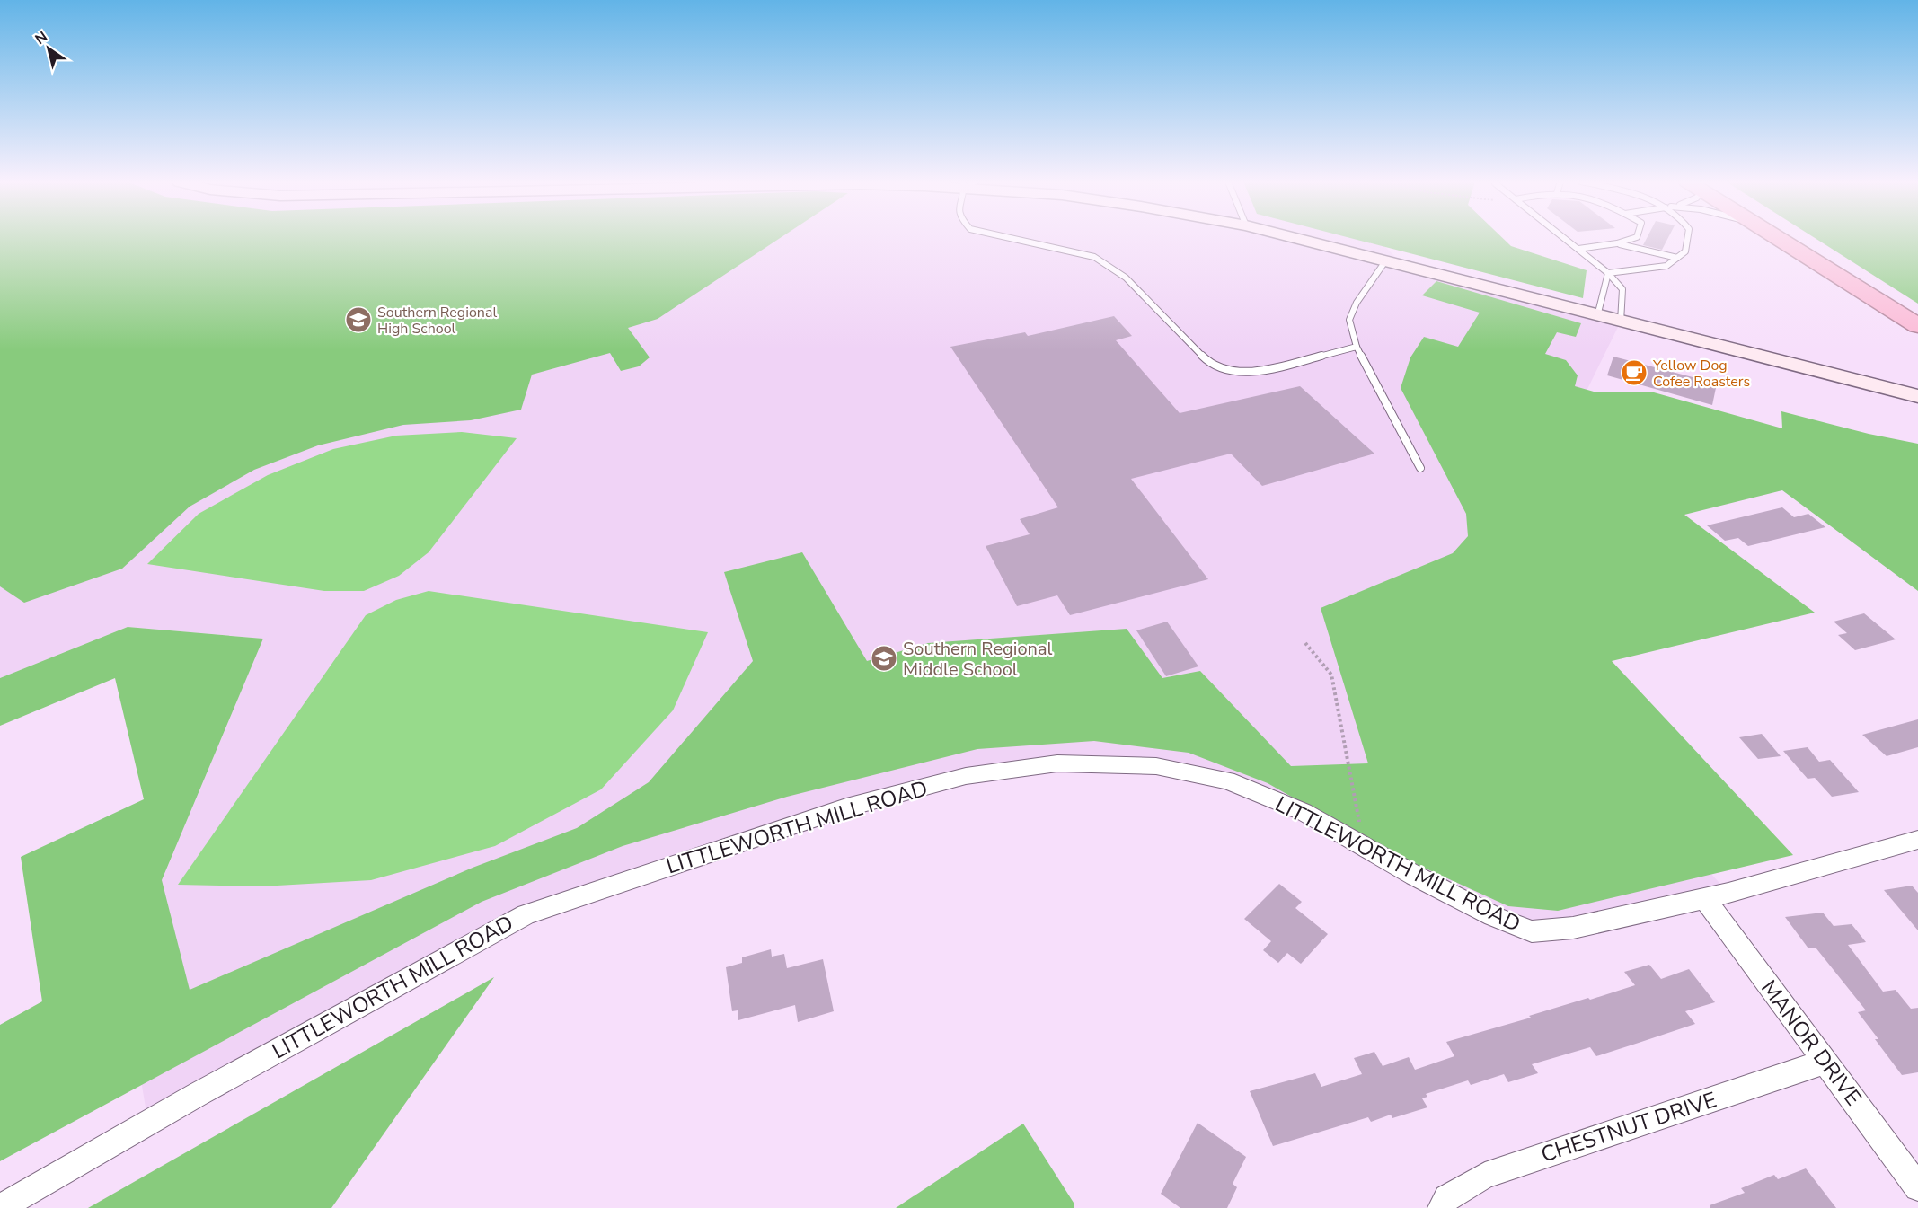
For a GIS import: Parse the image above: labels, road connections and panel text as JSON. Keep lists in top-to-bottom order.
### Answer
{
  "streets": {
    "street": ["LITTLEWORTH MILL ROAD", "MANOR DRIVE", "CHESTNUT DRIVE"]
  },
  "crossings": [
    ["LITTLEWORTH MILL ROAD", "MANOR DRIVE"],
    ["MANOR DRIVE", "CHESTNUT DRIVE"]
  ],
  "places": {
    "school or university": ["Southern Regional High School", "Southern Regional Middle School"],
    "cafe": ["Yellow Dog Cofee Roasters"]
  },
  "north": "top left"
}
